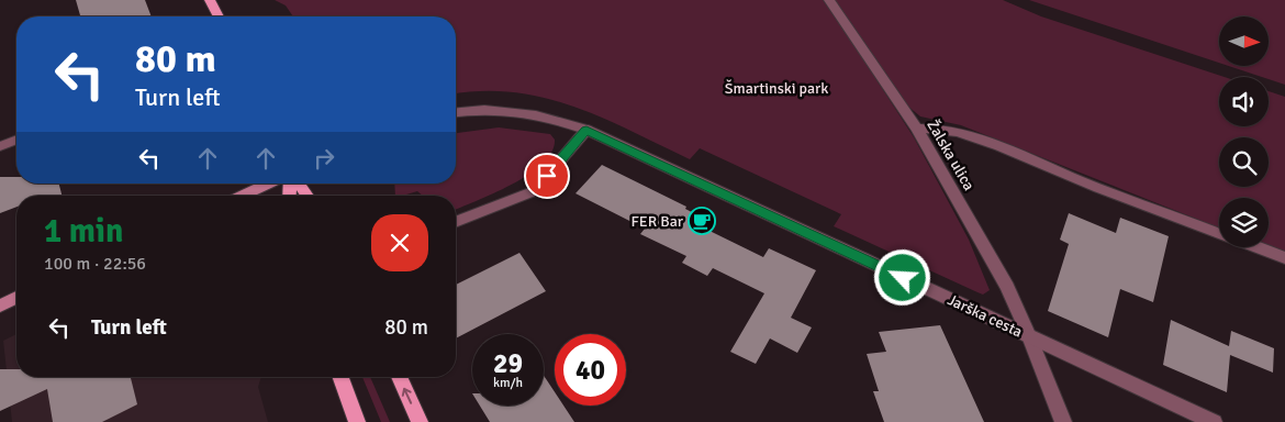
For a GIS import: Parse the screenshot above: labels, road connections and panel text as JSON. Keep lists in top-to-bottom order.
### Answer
{
  "streets": {
    "street": ["Žalska ulica", "Jarška cesta"]
  },
  "crossings": [
    ["Žalska ulica", "Jarška cesta"]
  ],
  "parks": ["Šmartinski park"],
  "places": {
    "cafe": ["FER Bar"]
  },
  "north": "right",
  "page": {
    "turn": ["80 m", "Turn left"],
    "heading": ["1 min", "100 m · 22:56"],
    "list": [
      {
        "name": "Turn left",
        "value": "80 m"
      }
    ],
    "speed": "29 km/h",
    "limit": "40"
  }
}
